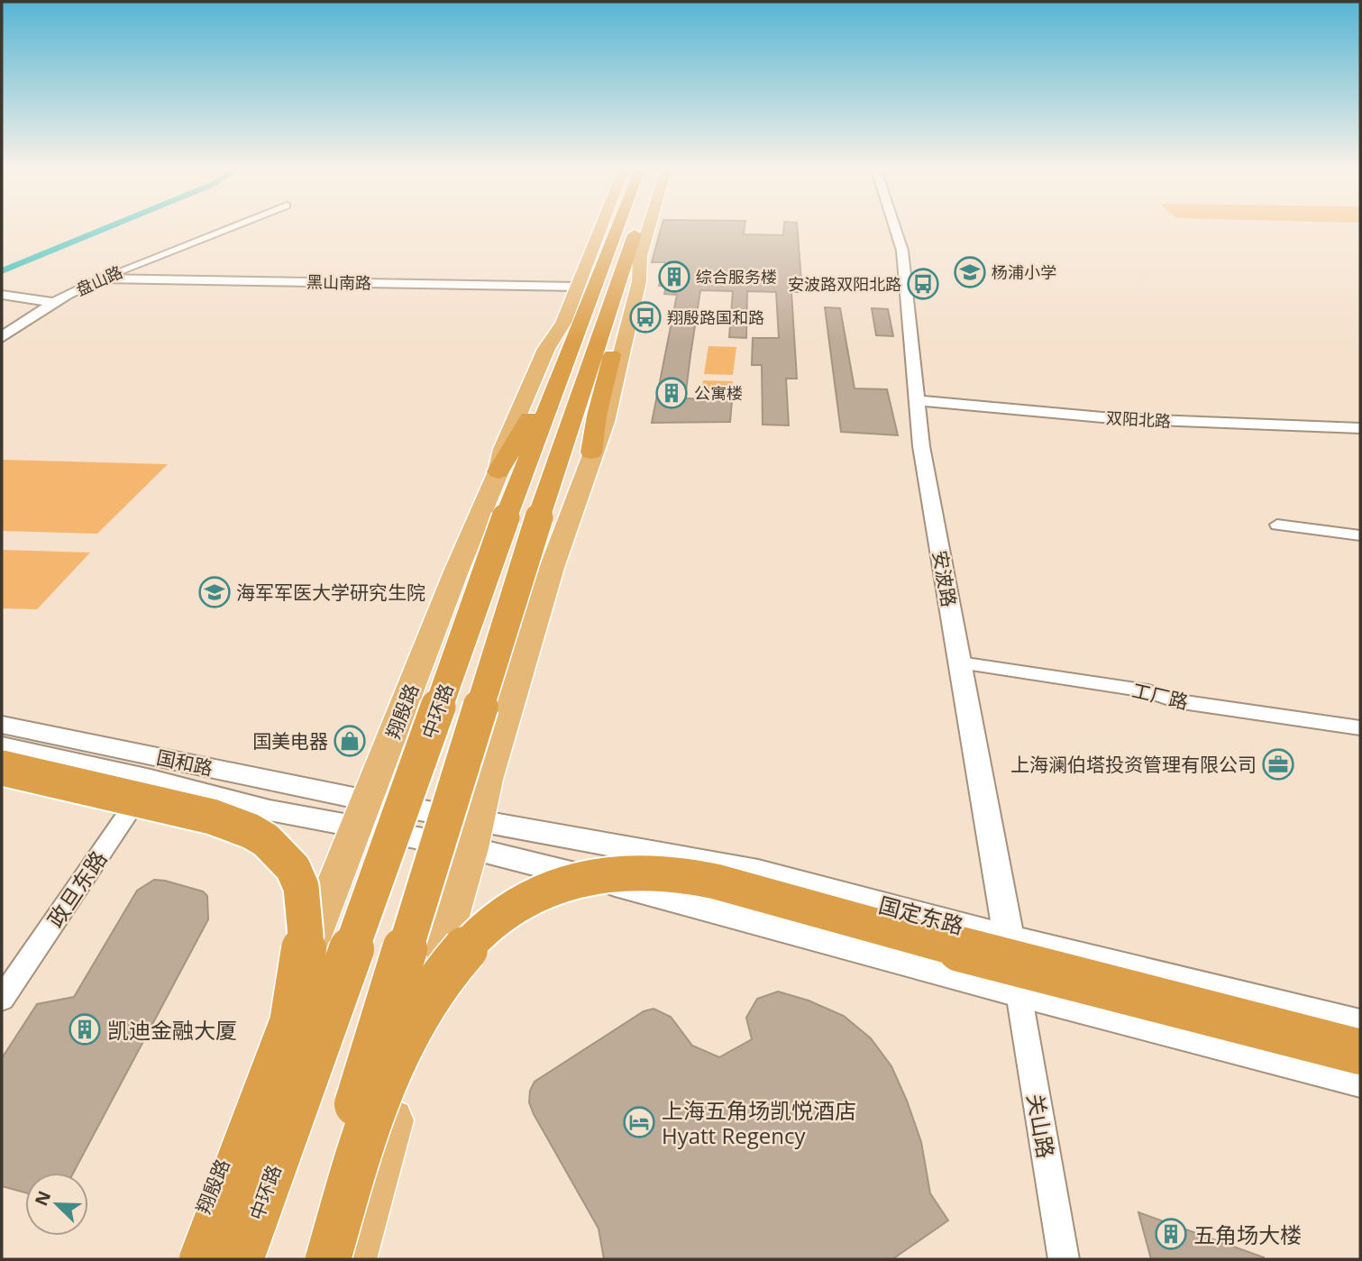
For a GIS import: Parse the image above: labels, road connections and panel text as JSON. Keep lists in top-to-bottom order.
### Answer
{
  "streets": {
    "highway": ["中环路"],
    "main road": ["翔殷路"],
    "street": [
      "盘山路",
      "黑山南路",
      "双阳北路",
      "安波路",
      "工厂路",
      "国和路",
      "政旦东路",
      "国定东路",
      "关山路"
    ]
  },
  "crossings": [
    ["盘山路", "黑山南路"],
    ["黑山南路", "翔殷路"],
    ["双阳北路", "安波路"],
    ["安波路", "工厂路"],
    ["安波路", "国定东路"],
    ["安波路", "关山路"],
    ["翔殷路", "国和路"],
    ["国和路", "政旦东路"]
  ],
  "places": {
    "school or university": ["杨浦小学", "海军军医大学研究生院"],
    "building": [
      "综合服务楼",
      "公寓楼",
      "凯迪金融大厦",
      "五角场大楼"
    ],
    "bus stop": ["安波路双阳北路", "翔殷路国和路"],
    "shop": ["国美电器"],
    "office": ["上海澜伯塔投资管理有限公司"],
    "hotel": ["上海五角场凯悦酒店 Hyatt Regency"]
  },
  "north": "top left"
}
